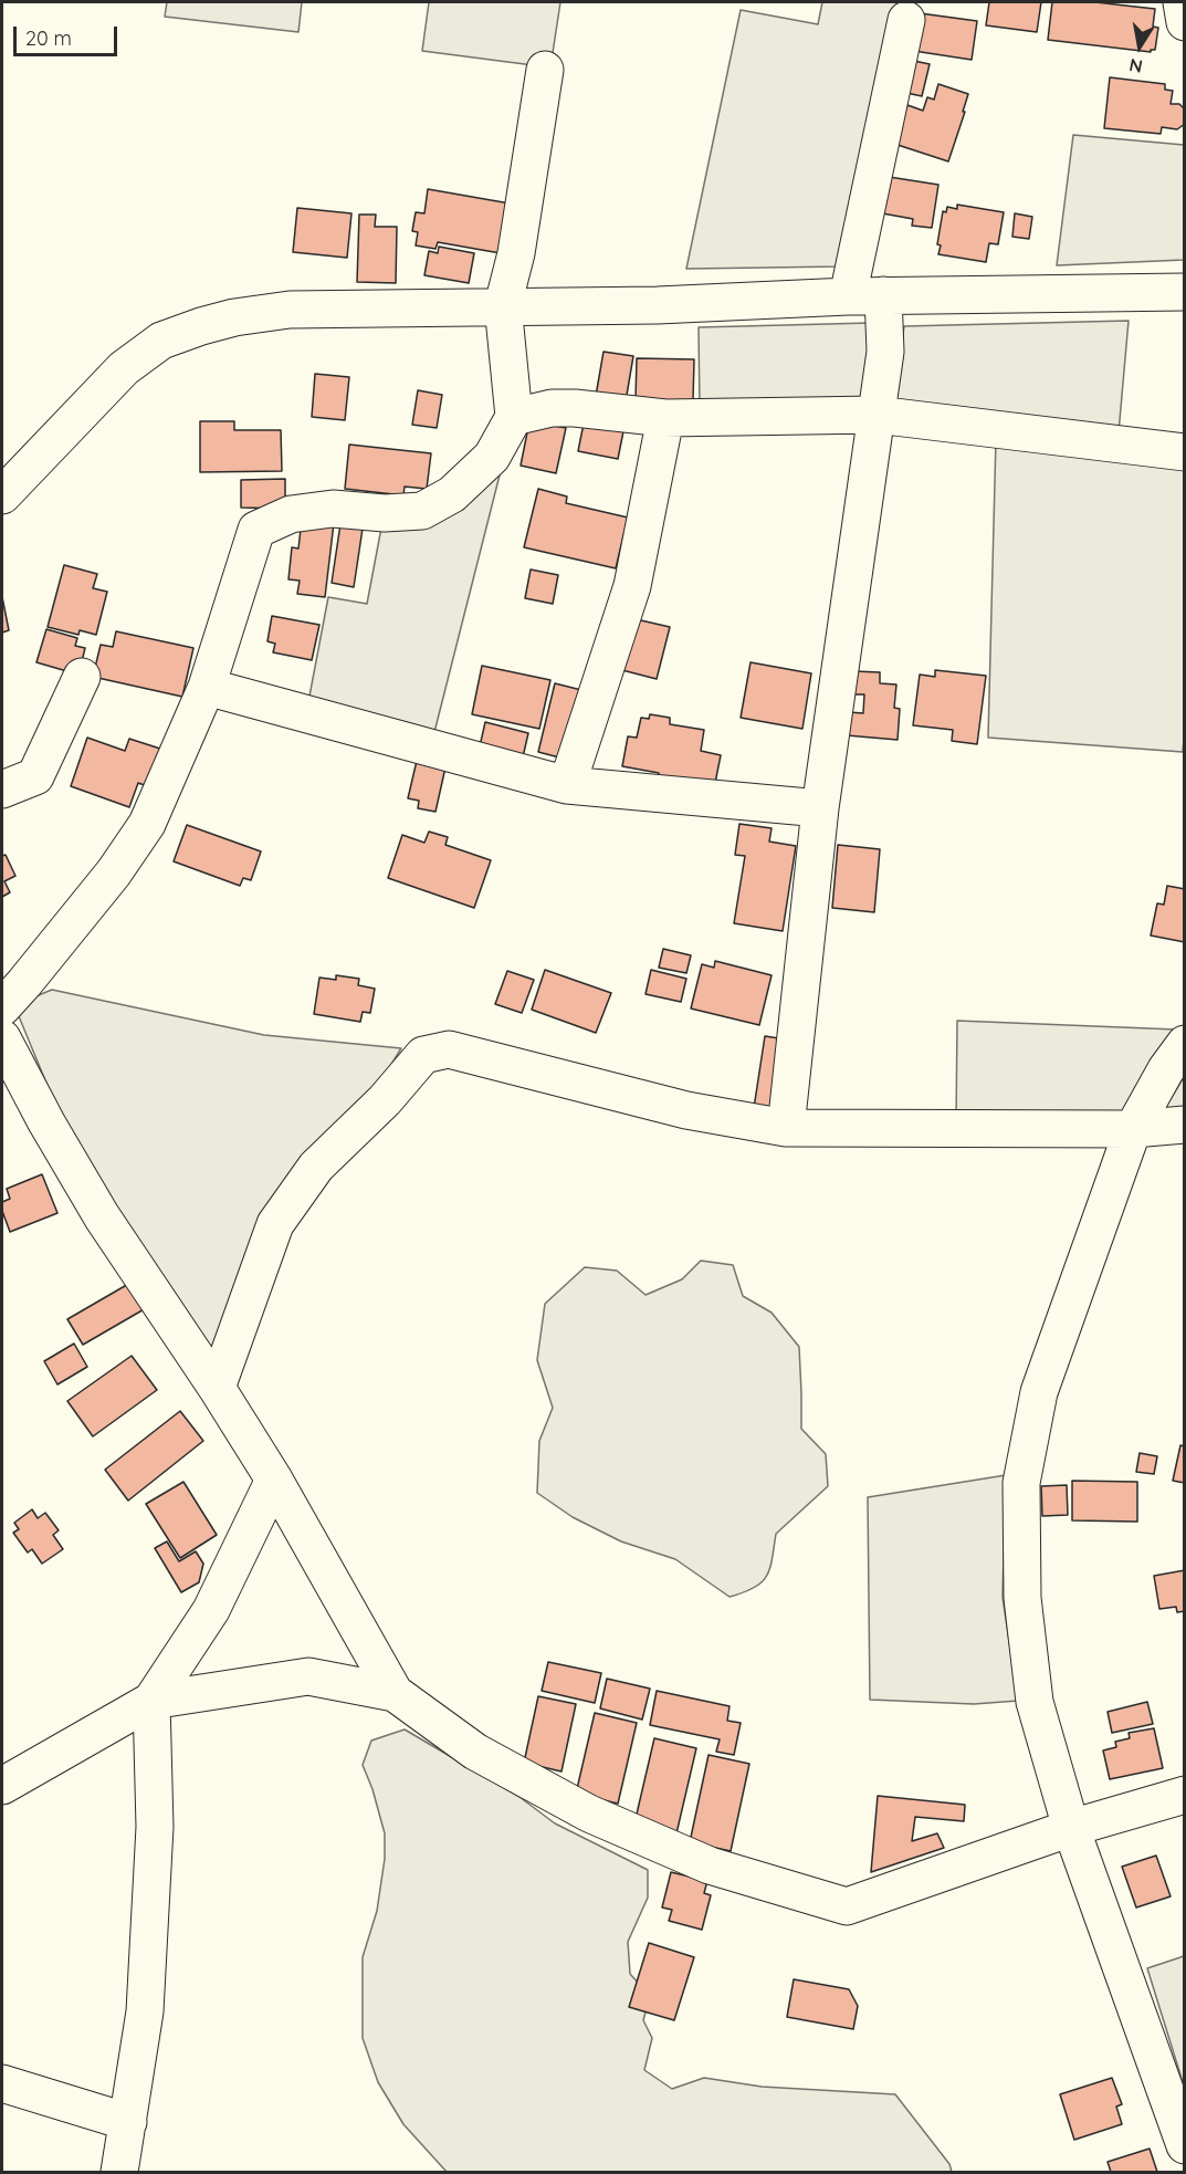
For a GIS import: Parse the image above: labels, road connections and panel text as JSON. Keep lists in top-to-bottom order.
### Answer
{
  "scale_bar": "20 m",
  "north": "bottom"
}
